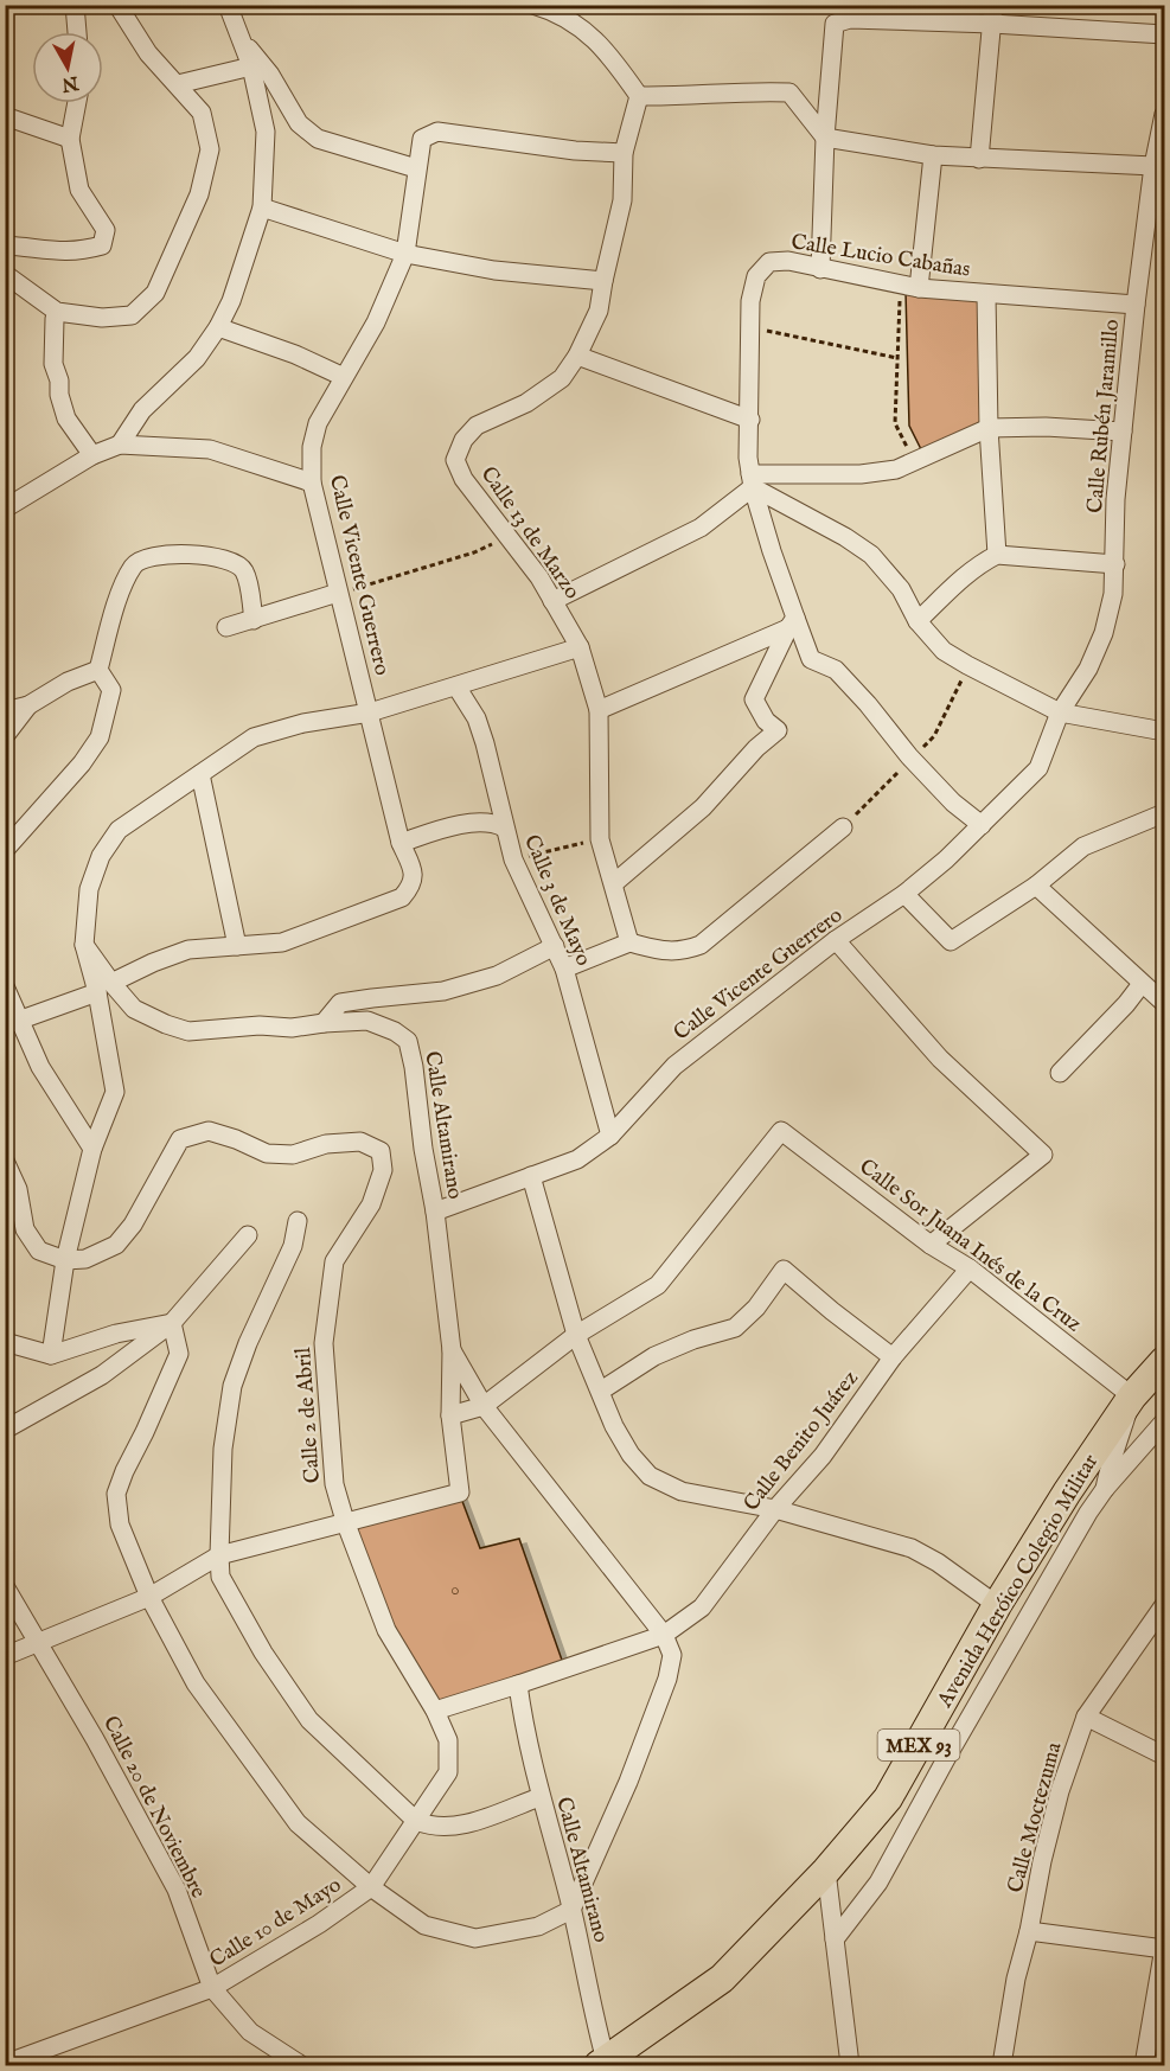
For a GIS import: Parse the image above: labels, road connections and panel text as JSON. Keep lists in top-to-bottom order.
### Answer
{
  "streets": {
    "main road": ["Avenida Heróico Colegio Militar", "MEX 93"],
    "street": [
      "Calle Lucio Cabañas",
      "Calle Rubén Jaramillo",
      "Calle 13 de Marzo",
      "Calle Vicente Guerrero",
      "Calle 3 de Mayo",
      "Calle Altamirano",
      "Calle Sor Juana Inés de la Cruz",
      "Calle 2 de Abril",
      "Calle Benito Juárez",
      "Calle 20 de Noviembre",
      "Calle Moctezuma",
      "Calle 10 de Mayo"
    ]
  },
  "crossings": [
    ["Calle Lucio Cabañas", "Calle Rubén Jaramillo"],
    ["Calle Lucio Cabañas", "Calle Vicente Guerrero"],
    ["Calle Rubén Jaramillo", "Calle Vicente Guerrero"],
    ["Calle 13 de Marzo", "Calle Vicente Guerrero"],
    ["Calle Vicente Guerrero", "Calle 3 de Mayo"],
    ["Calle Vicente Guerrero", "Calle Altamirano"],
    ["Calle Altamirano", "Calle 2 de Abril"],
    ["Calle Altamirano", "Calle Benito Juárez"],
    ["Calle Altamirano", "Avenida Heróico Colegio Militar"],
    ["Calle Sor Juana Inés de la Cruz", "Calle Benito Juárez"],
    ["Calle Sor Juana Inés de la Cruz", "Avenida Heróico Colegio Militar"],
    ["Calle 2 de Abril", "Calle Benito Juárez"],
    ["Calle 2 de Abril", "Calle 10 de Mayo"],
    ["Calle Benito Juárez", "Calle 10 de Mayo"],
    ["Calle 20 de Noviembre", "Calle 10 de Mayo"]
  ],
  "house_numbers": ["0"],
  "north": "bottom"
}
